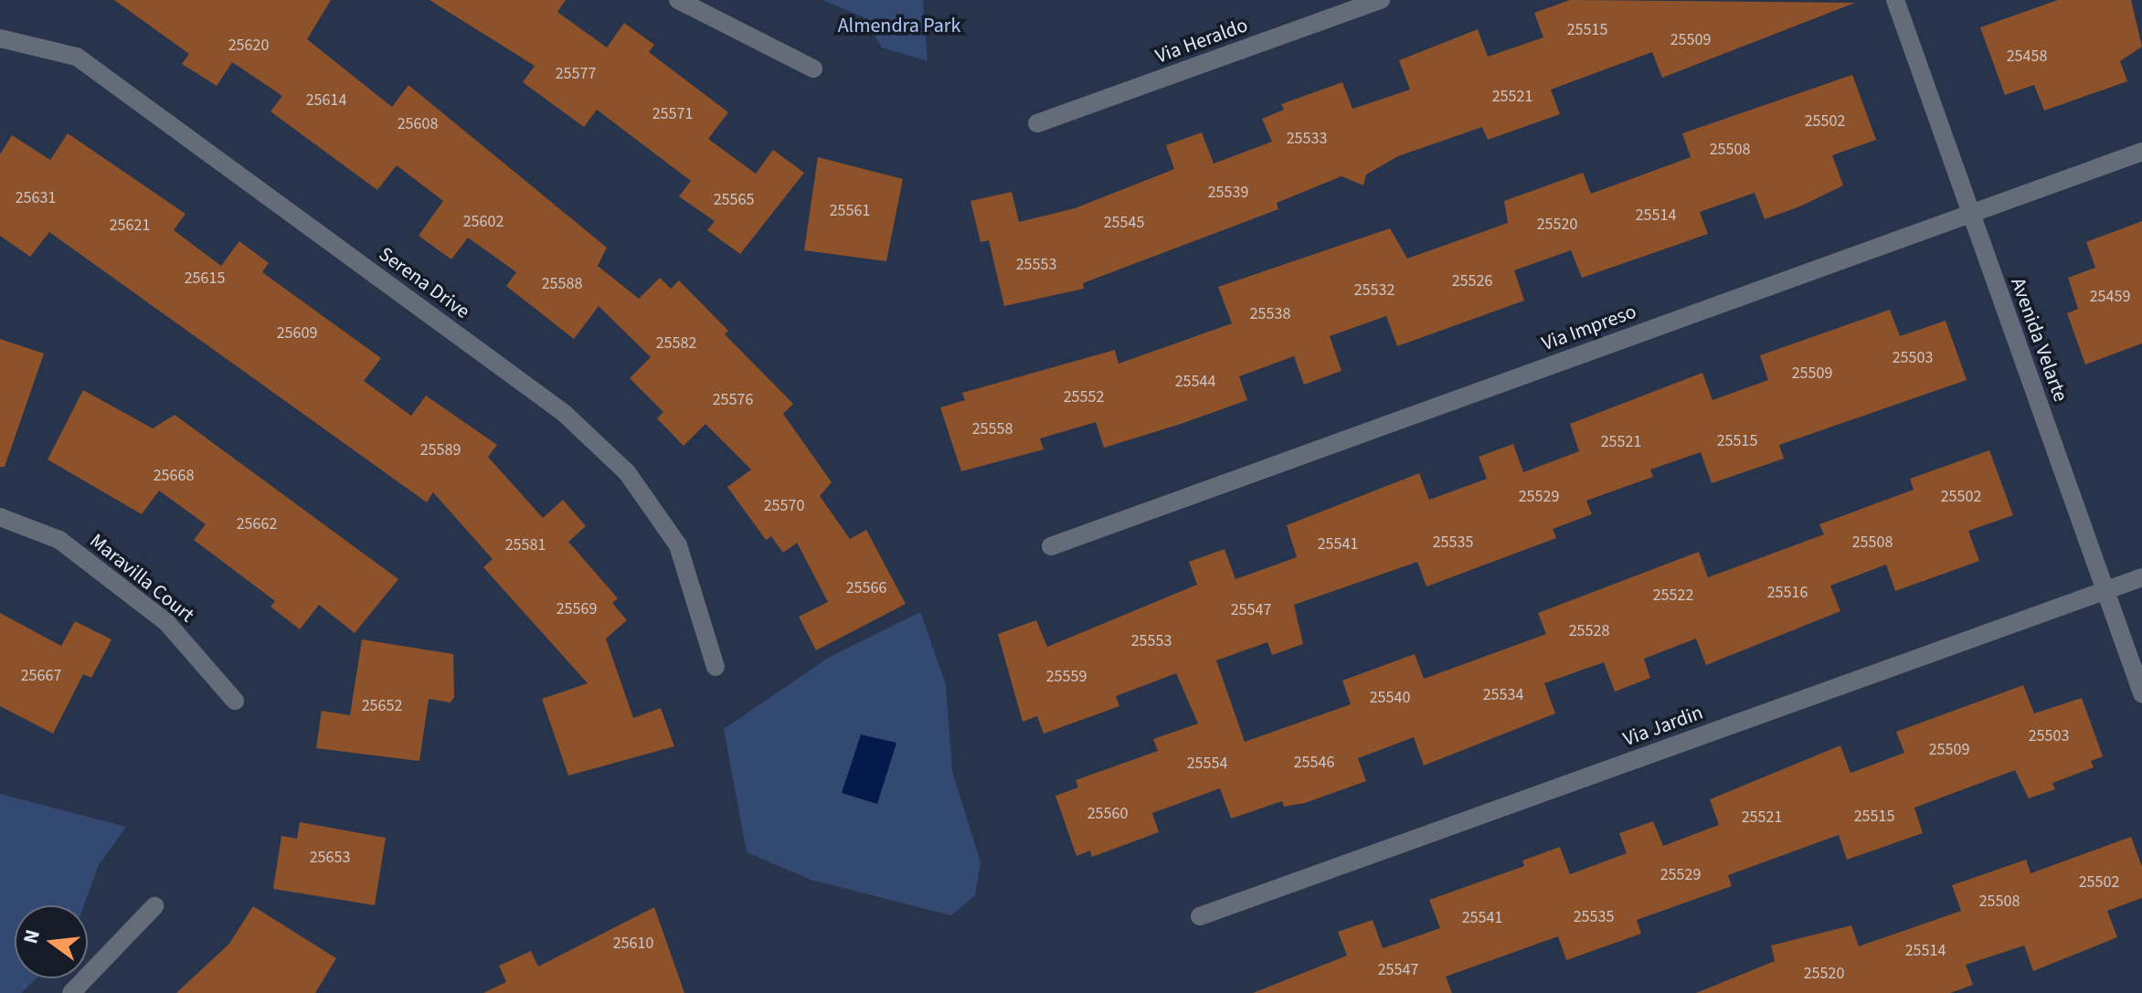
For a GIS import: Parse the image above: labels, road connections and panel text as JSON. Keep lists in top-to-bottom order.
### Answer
{
  "streets": {
    "street": [
      "Via Heraldo",
      "Serena Drive",
      "Via Impreso",
      "Avenida Velarte",
      "Maravilla Court",
      "Via Jardin"
    ]
  },
  "crossings": [
    ["Via Impreso", "Avenida Velarte"],
    ["Avenida Velarte", "Via Jardin"]
  ],
  "parks": ["Almendra Park"],
  "house_numbers": [
    "25515",
    "25509",
    "25620",
    "25458",
    "25577",
    "25521",
    "25614",
    "25571",
    "25502",
    "25608",
    "25533",
    "25508",
    "25539",
    "25631",
    "25565",
    "25561",
    "25514",
    "25602",
    "25545",
    "25520",
    "25621",
    "25553",
    "25615",
    "25526",
    "25588",
    "25532",
    "25459",
    "25538",
    "25609",
    "25582",
    "25503",
    "25509",
    "25544",
    "25552",
    "25576",
    "25558",
    "25515",
    "25521",
    "25589",
    "25668",
    "25529",
    "25502",
    "25570",
    "25662",
    "25535",
    "25508",
    "25541",
    "25581",
    "25566",
    "25516",
    "25522",
    "25569",
    "25547",
    "25528",
    "25553",
    "25667",
    "25559",
    "25534",
    "25540",
    "25652",
    "25503",
    "25509",
    "25546",
    "25554",
    "25560",
    "25515",
    "25521",
    "25653",
    "25529",
    "25502",
    "25508",
    "25535",
    "25541",
    "25610",
    "25514",
    "25547",
    "25520"
  ],
  "north": "left"
}
